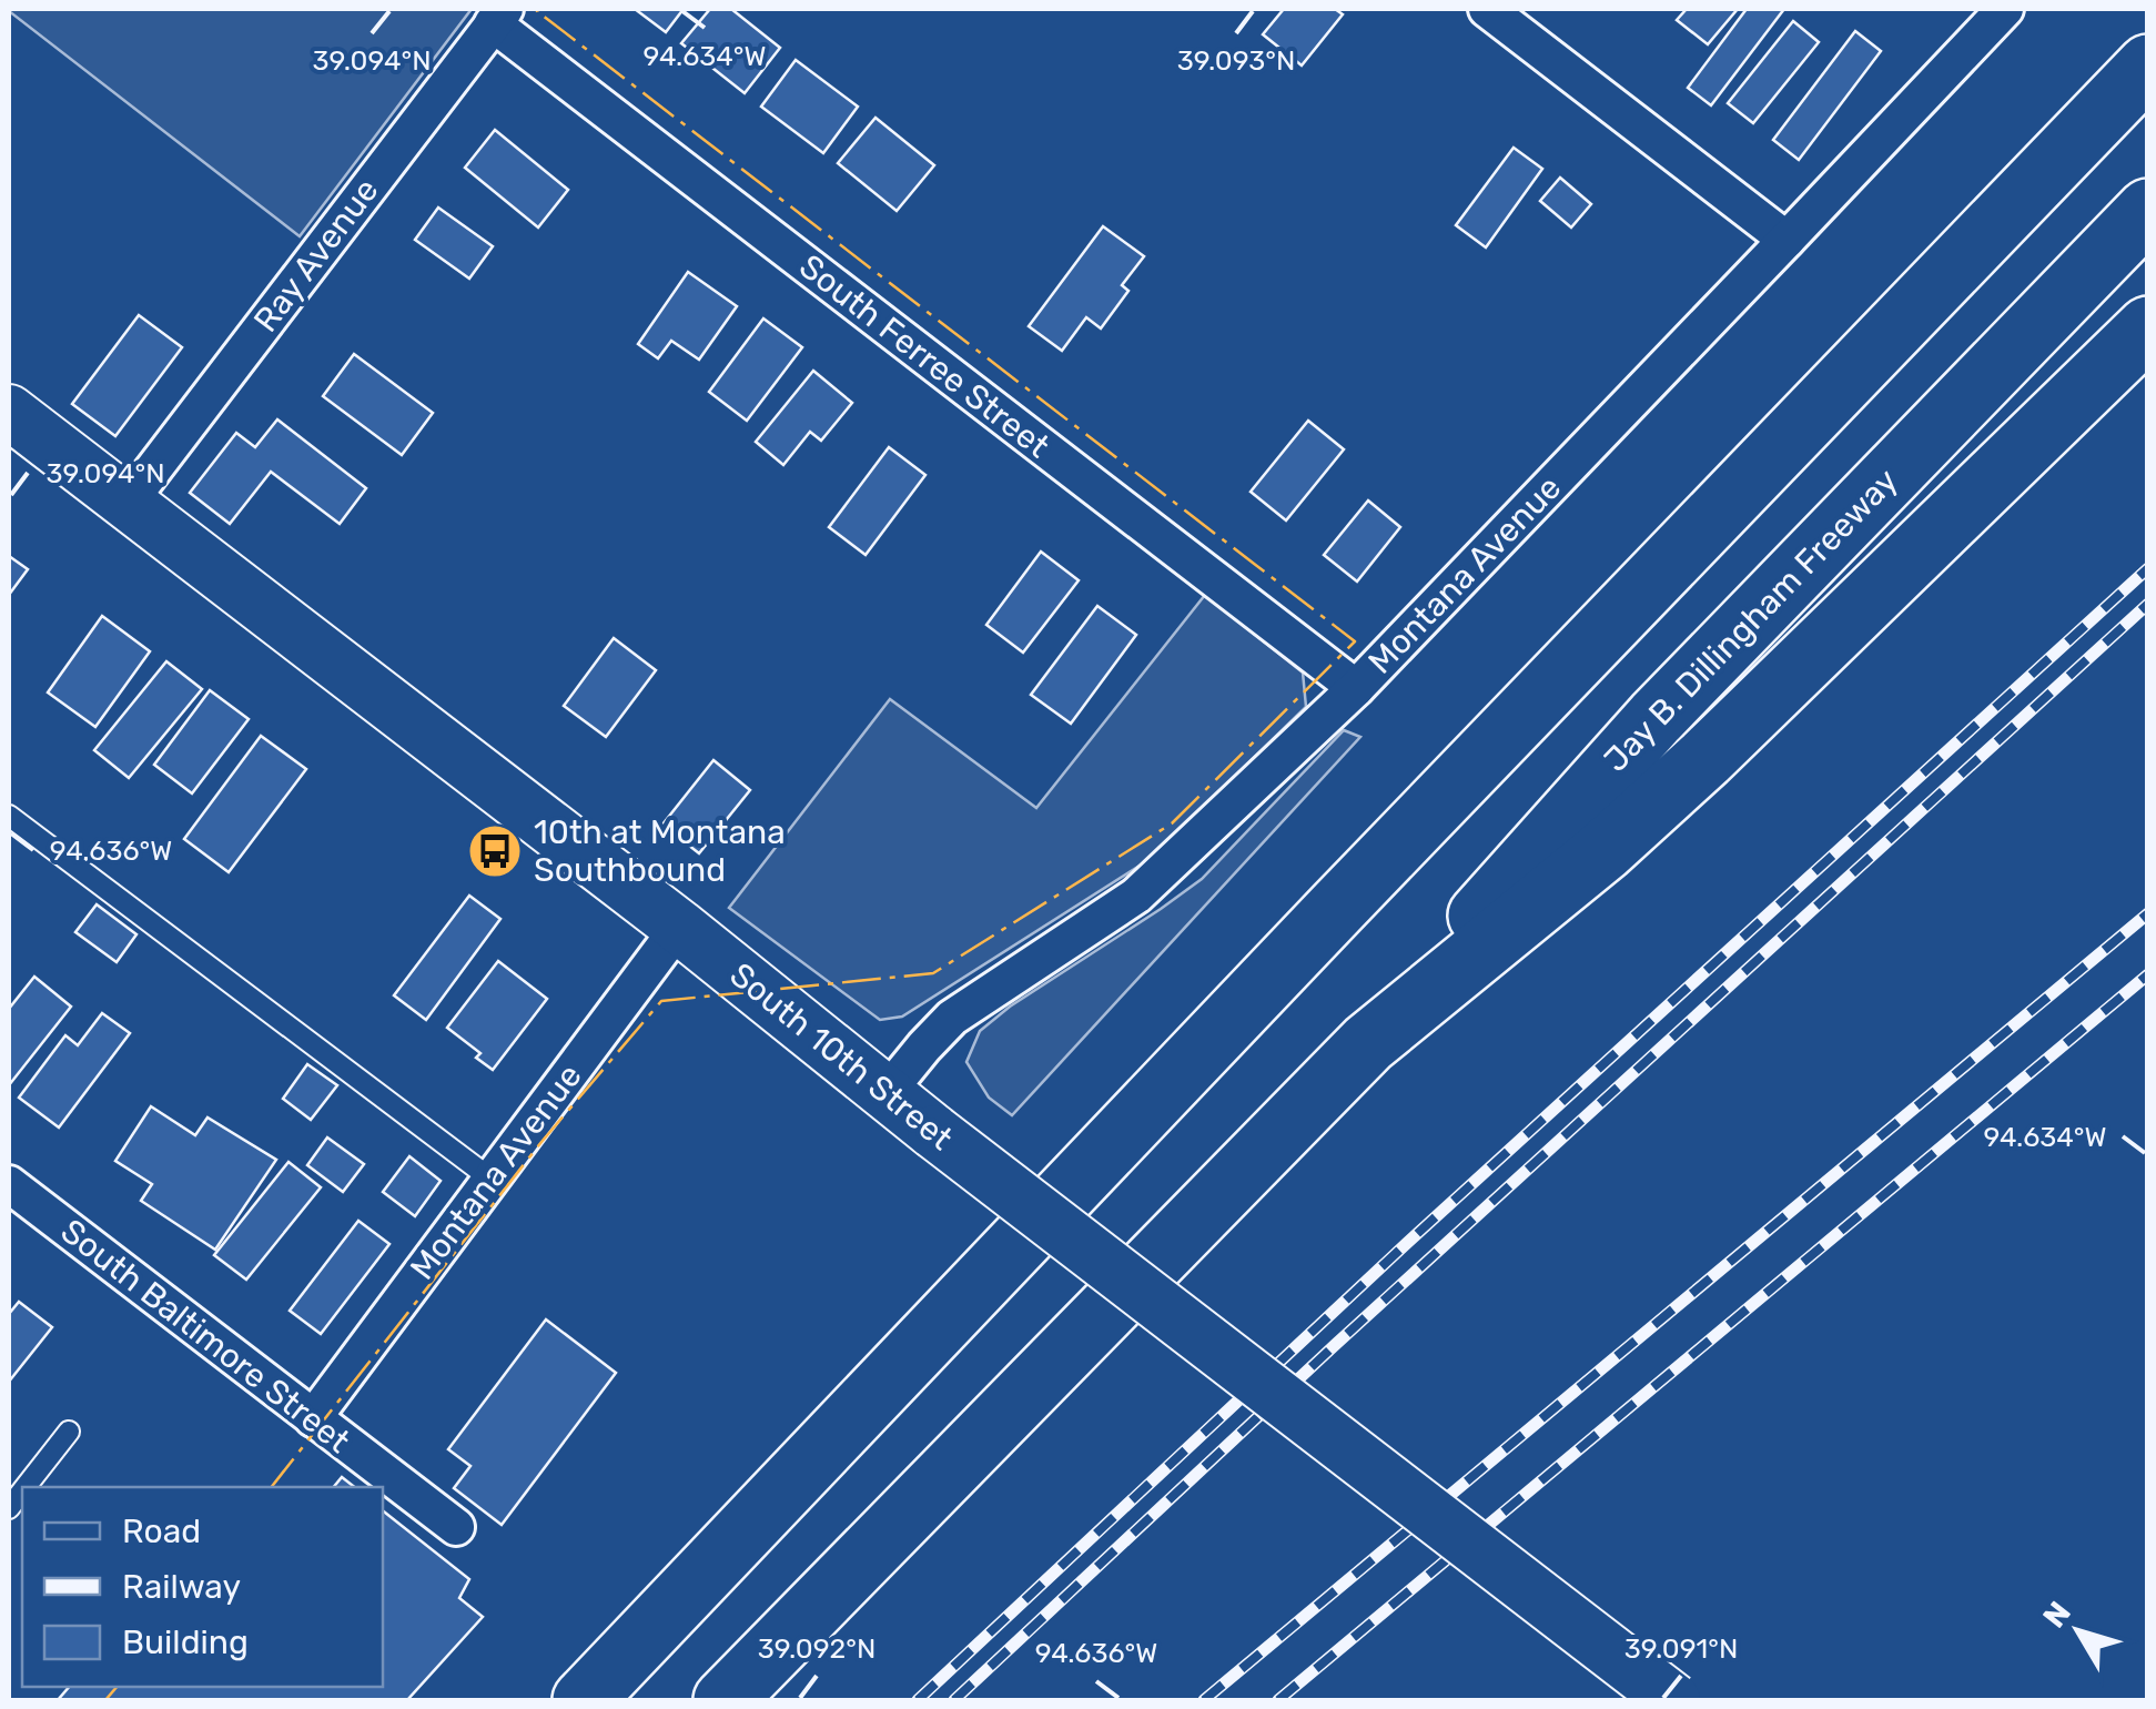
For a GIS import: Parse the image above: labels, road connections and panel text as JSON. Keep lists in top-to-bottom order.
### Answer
{
  "streets": {
    "highway": ["Jay B. Dillingham Freeway"],
    "street": [
      "Ray Avenue",
      "South Ferree Street",
      "Montana Avenue",
      "South 10th Street",
      "South Baltimore Street"
    ]
  },
  "crossings": [
    ["Ray Avenue", "South Ferree Street"],
    ["Ray Avenue", "South 10th Street"],
    ["South Ferree Street", "Montana Avenue"],
    ["Montana Avenue", "South 10th Street"],
    ["Montana Avenue", "South Baltimore Street"]
  ],
  "places": {
    "bus stop": ["10th at Montana Southbound"]
  },
  "legend": ["Road", "Railway", "Building"],
  "north": "top left",
  "coordinates": [
    "94.634°W",
    "39.094°N",
    "39.093°N",
    "94.636°W",
    "39.092°N",
    "39.091°N"
  ]
}
